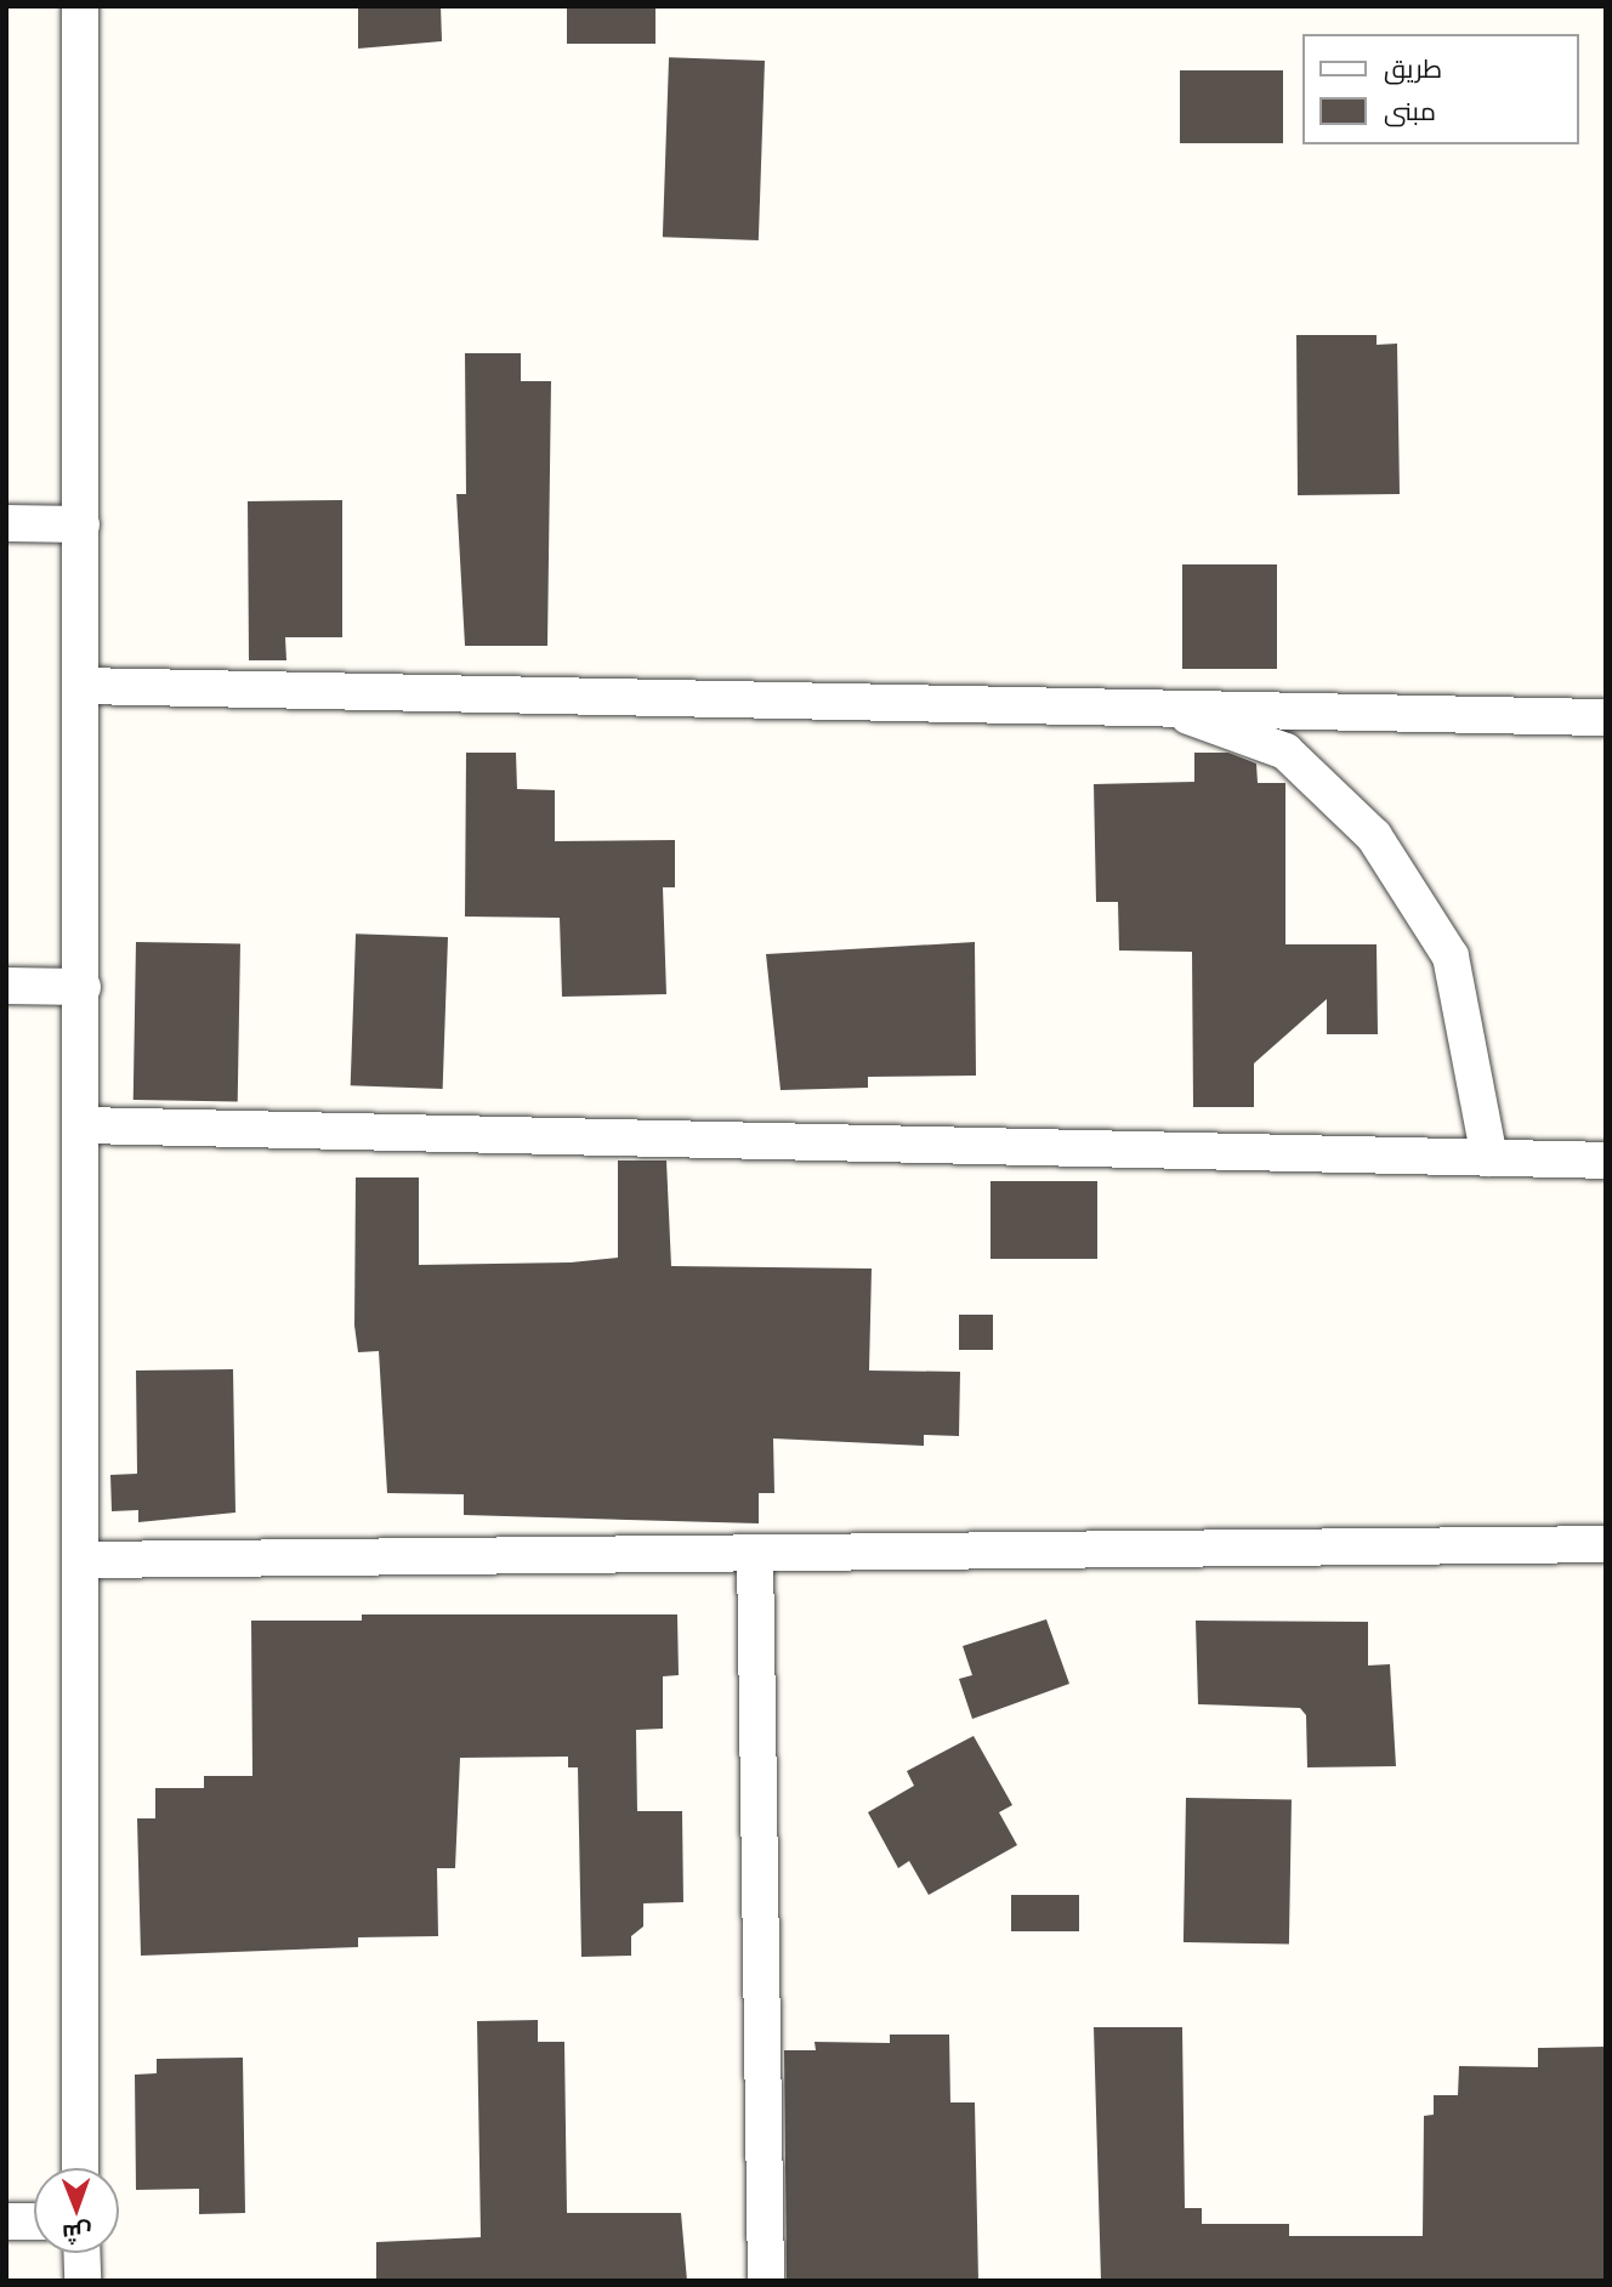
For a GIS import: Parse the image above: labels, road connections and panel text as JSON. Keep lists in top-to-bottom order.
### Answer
{
  "legend": ["طريق", "مبنى"],
  "north": "bottom"
}
